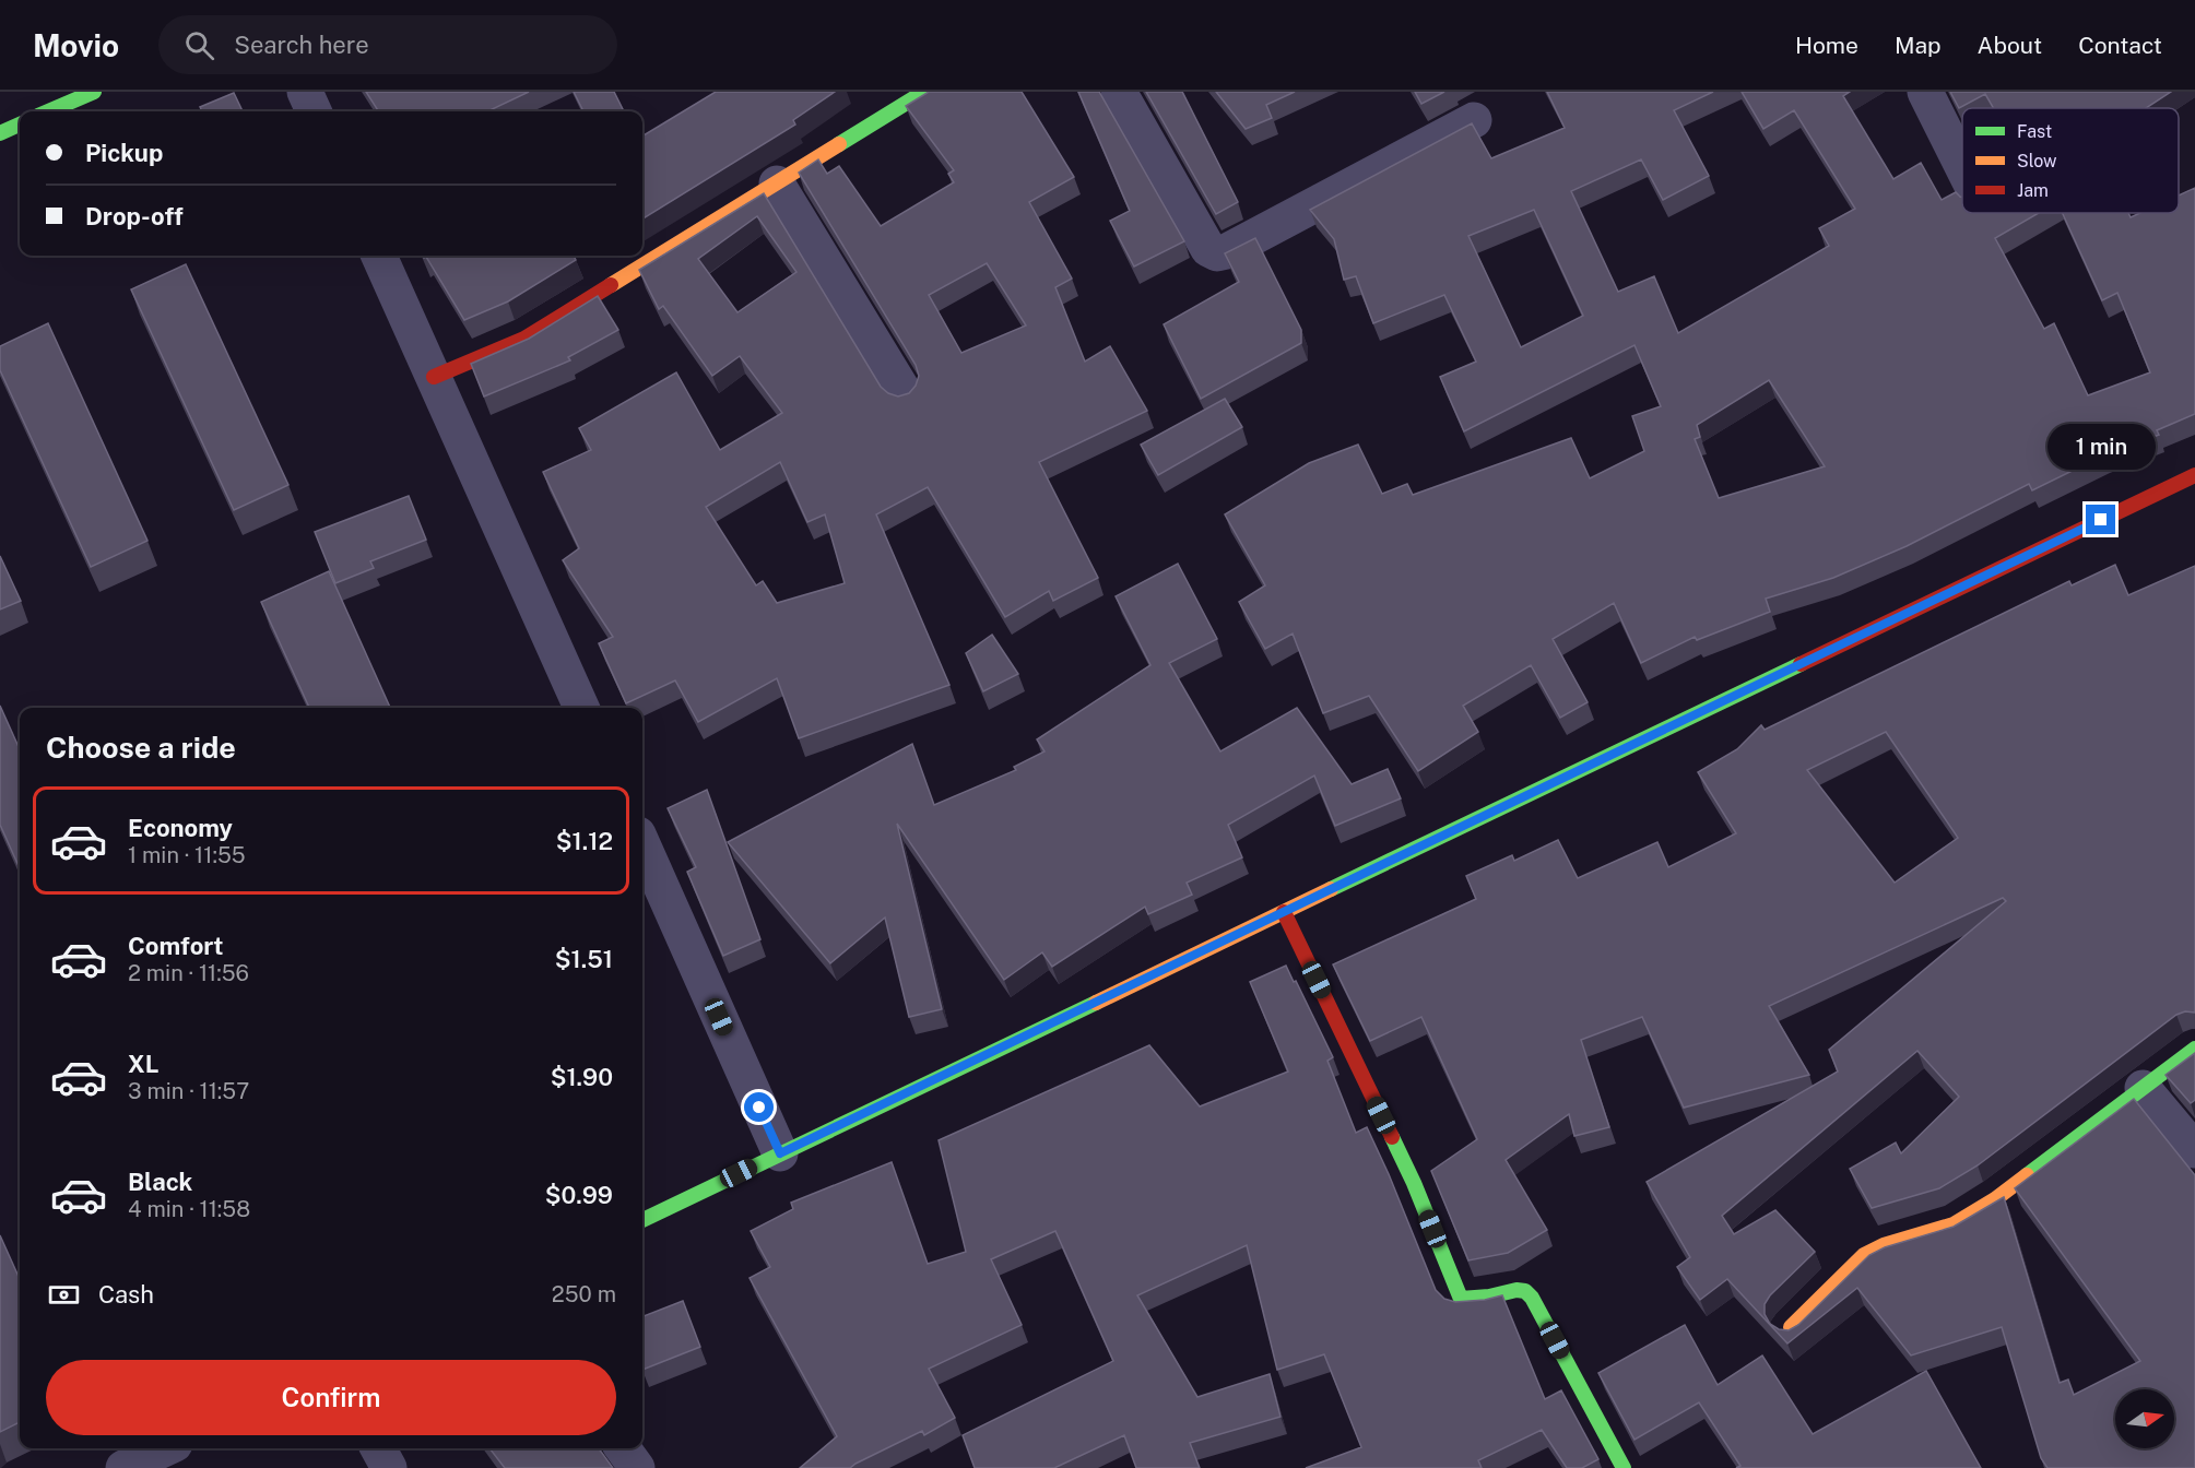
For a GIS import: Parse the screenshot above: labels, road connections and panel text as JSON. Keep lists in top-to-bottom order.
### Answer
{
  "legend": ["Fast", "Slow", "Jam"],
  "north": "right",
  "page": {
    "header": "Movio",
    "search": "Search here",
    "nav": [
      "Home",
      "Map",
      "About",
      "Contact"
    ],
    "banner": ["Pickup", "Drop-off"],
    "bubble": "1 min",
    "heading": "Choose a ride",
    "list": [
      {
        "name": "Economy",
        "note": "1 min · 11:55",
        "value": "$1.12"
      },
      {
        "name": "Comfort",
        "note": "2 min · 11:56",
        "value": "$1.51"
      },
      {
        "name": "XL",
        "note": "3 min · 11:57",
        "value": "$1.90"
      },
      {
        "name": "Black",
        "note": "4 min · 11:58",
        "value": "$0.99"
      }
    ],
    "pay": ["Cash", "250 m"],
    "buttons": "Confirm"
  }
}
